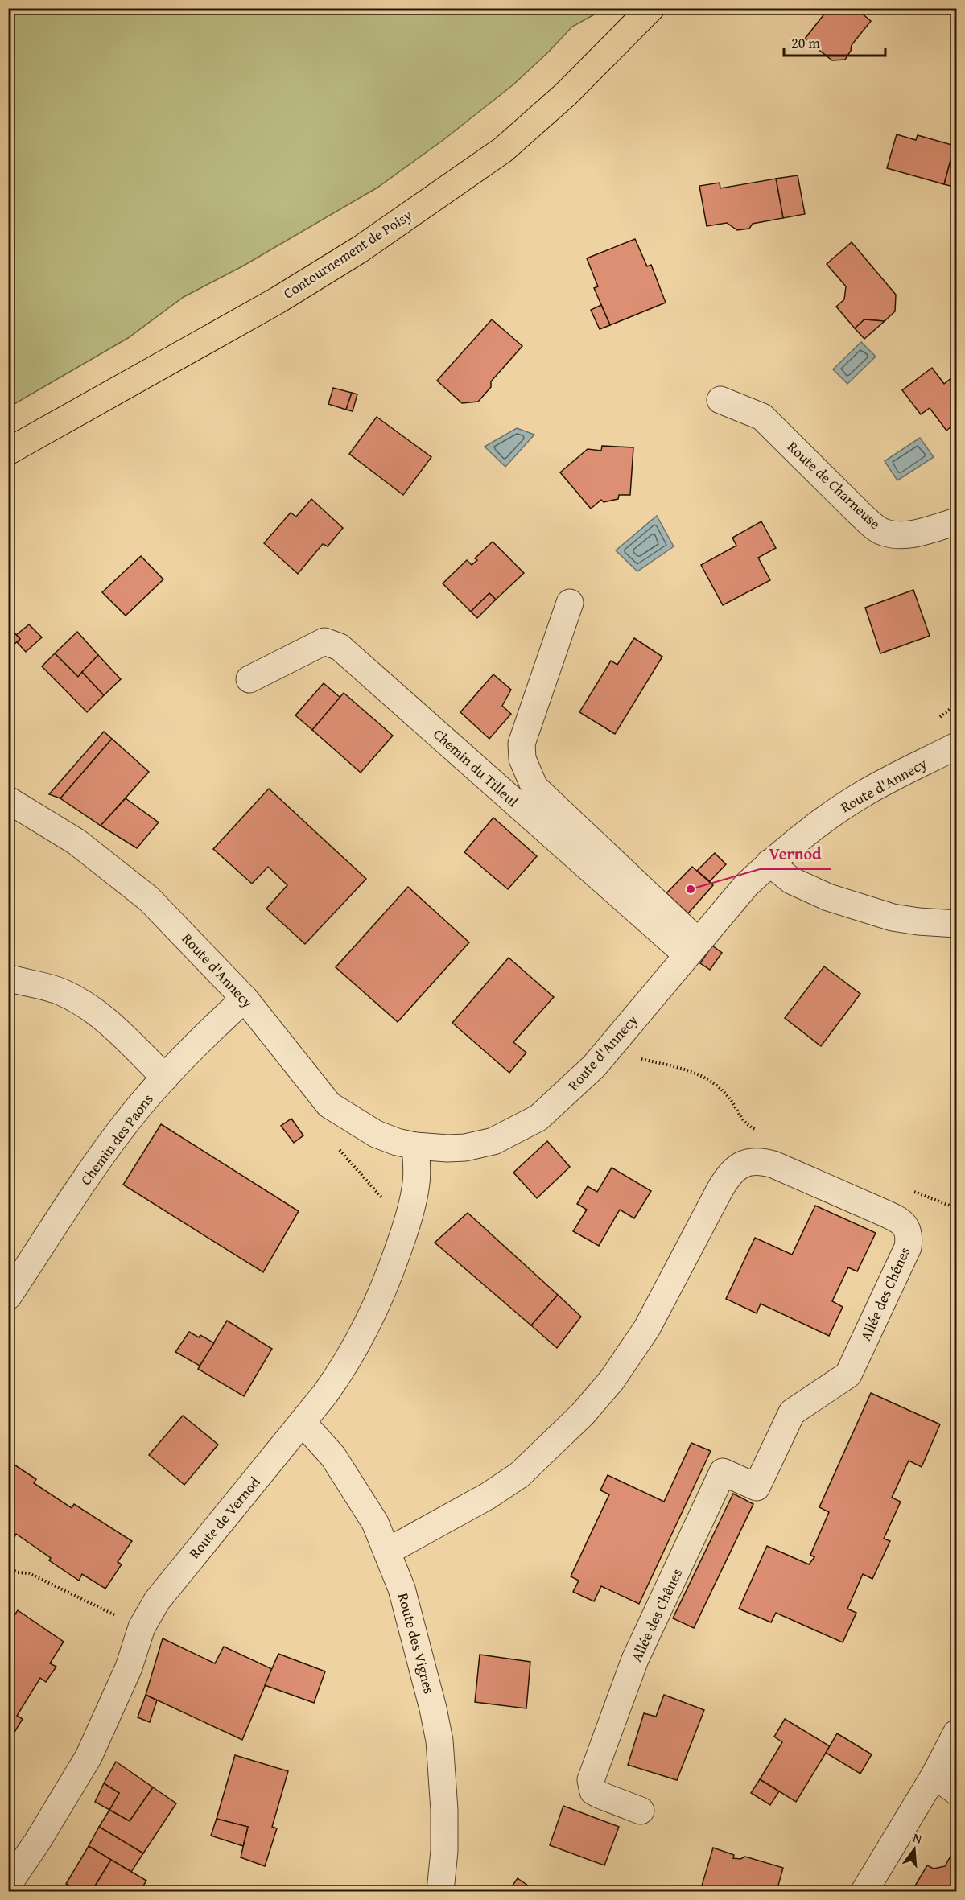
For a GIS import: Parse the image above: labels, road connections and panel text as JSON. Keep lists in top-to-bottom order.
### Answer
{
  "streets": {
    "highway": ["Contournement de Poisy"],
    "street": [
      "Route de Charneuse",
      "Chemin du Tilleul",
      "Route d'Annecy",
      "Chemin des Paons",
      "Allée des Chênes",
      "Route de Vernod",
      "Route des Vignes"
    ]
  },
  "crossings": [
    ["Chemin du Tilleul", "Route d'Annecy"],
    ["Route d'Annecy", "Chemin des Paons"],
    ["Route d'Annecy", "Route de Vernod"],
    ["Allée des Chênes", "Route des Vignes"],
    ["Route de Vernod", "Route des Vignes"]
  ],
  "places": ["Vernod"],
  "scale_bar": "20 m",
  "north": "top"
}
